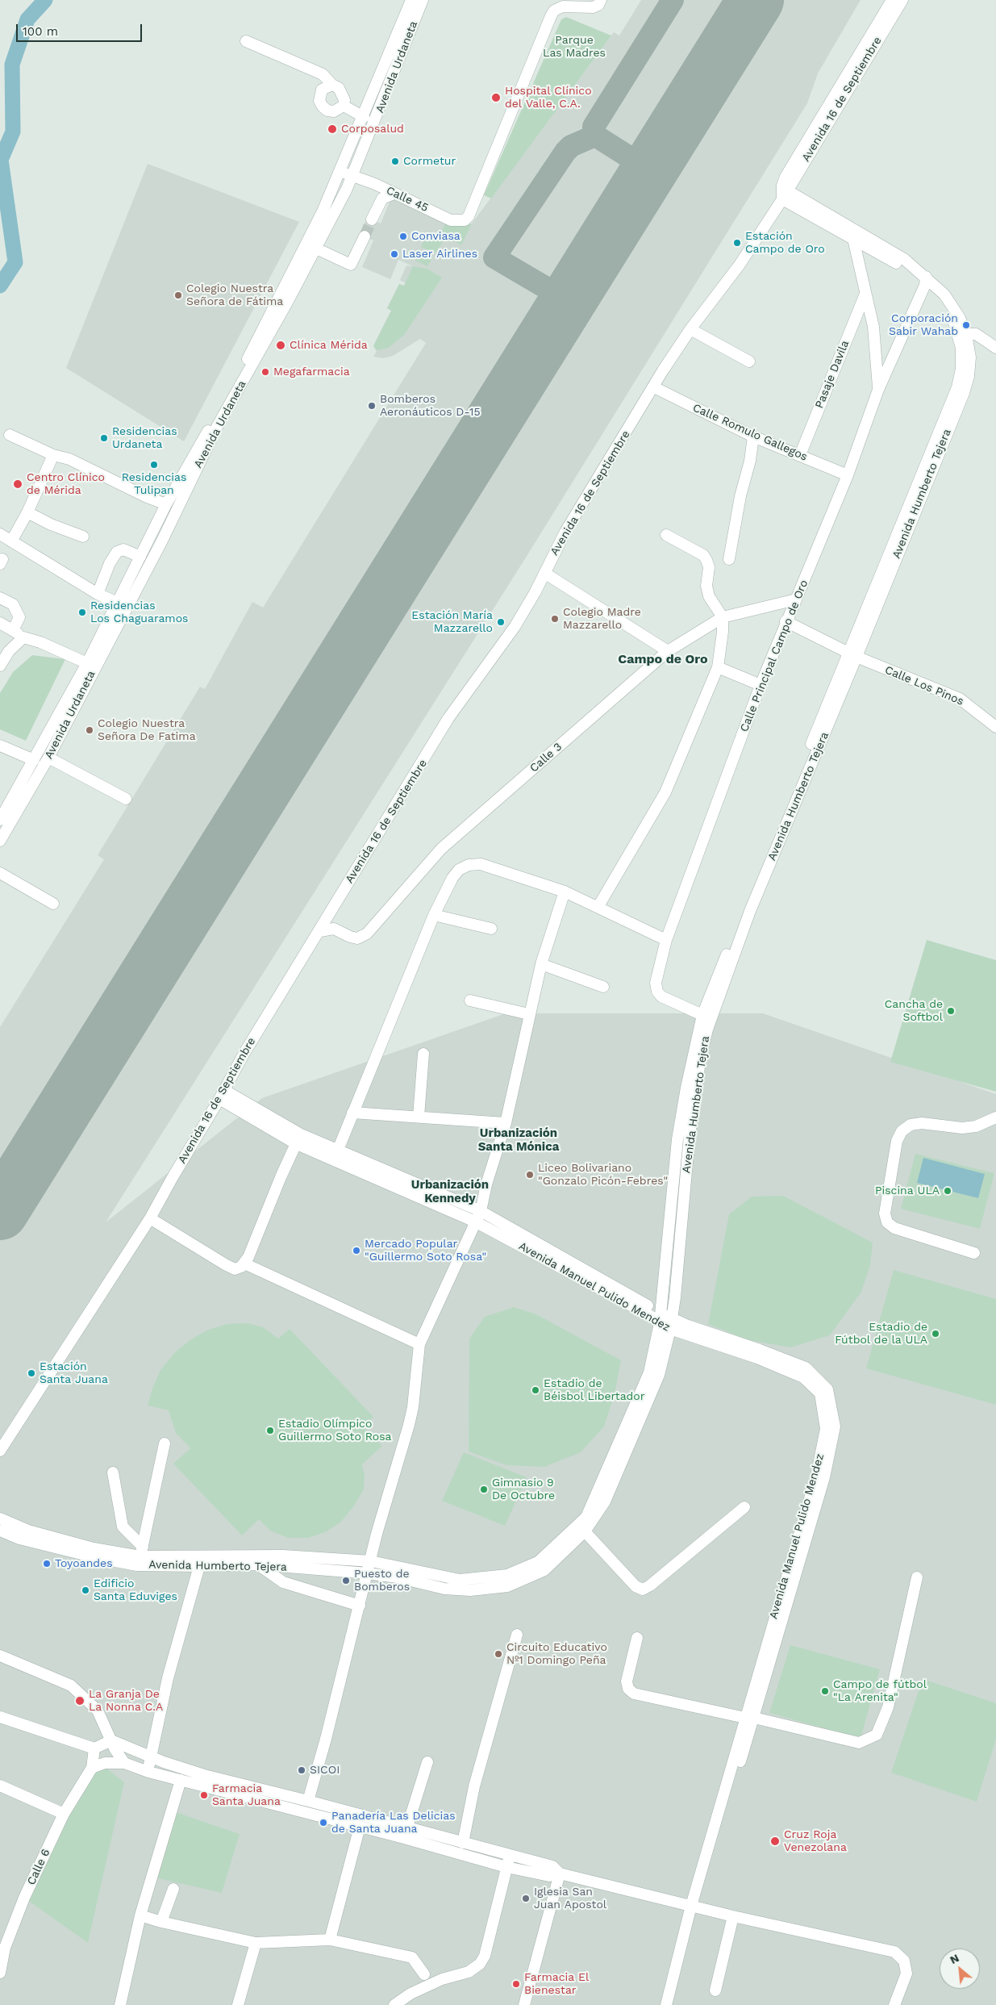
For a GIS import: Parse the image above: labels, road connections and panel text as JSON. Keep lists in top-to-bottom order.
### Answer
{
  "streets": {
    "street": [
      "Avenida Urdaneta",
      "Avenida 16 de Septiembre",
      "Calle 45",
      "Pasaje Davila",
      "Calle Romulo Gallegos",
      "Avenida Humberto Tejera",
      "Calle Principal Campo de Oro",
      "Calle Los Pinos",
      "Calle 3",
      "Avenida Manuel Pulido Mendez",
      "Calle 6"
    ]
  },
  "crossings": [
    ["Avenida Urdaneta", "Calle 45"],
    ["Avenida 16 de Septiembre", "Calle Romulo Gallegos"],
    ["Avenida 16 de Septiembre", "Avenida Humberto Tejera"],
    ["Avenida 16 de Septiembre", "Calle 3"],
    ["Avenida 16 de Septiembre", "Avenida Manuel Pulido Mendez"],
    ["Pasaje Davila", "Calle Romulo Gallegos"],
    ["Calle Romulo Gallegos", "Calle Principal Campo de Oro"],
    ["Avenida Humberto Tejera", "Calle Principal Campo de Oro"],
    ["Avenida Humberto Tejera", "Calle Los Pinos"],
    ["Avenida Humberto Tejera", "Avenida Manuel Pulido Mendez"],
    ["Calle Principal Campo de Oro", "Calle Los Pinos"],
    ["Calle Principal Campo de Oro", "Calle 3"]
  ],
  "districts": ["Campo de Oro", "Urbanización Santa Mónica", "Urbanización Kennedy"],
  "parks": ["Parque Las Madres"],
  "places": [
    "Hospital Clínico del Valle, C.A.",
    "Corposalud",
    "Cormetur",
    "Conviasa",
    "Estación Campo de Oro",
    "Laser Airlines",
    "Colegio Nuestra Señora de Fátima",
    "Corporación Sabir Wahab",
    "Clínica Mérida",
    "Megafarmacia",
    "Bomberos Aeronáuticos D-15",
    "Residencias Urdaneta",
    "Residencias Tulipan",
    "Centro Clínico de Mérida",
    "Residencias Los Chaguaramos",
    "Colegio Madre Mazzarello",
    "Estación María Mazzarello",
    "Colegio Nuestra Señora De Fatima",
    "Cancha de Softbol",
    "Liceo Bolivariano \"Gonzalo Picón-Febres\"",
    "Piscina ULA",
    "Mercado Popular \"Guillermo Soto Rosa\"",
    "Estadio de Fútbol de la ULA",
    "Estación Santa Juana",
    "Estadio de Béisbol Libertador",
    "Estadio Olímpico Guillermo Soto Rosa",
    "Gimnasio 9 De Octubre",
    "Toyoandes",
    "Puesto de Bomberos",
    "Edificio Santa Eduviges",
    "Circuito Educativo Nº1 Domingo Peña",
    "Campo de fútbol \"La Arenita\"",
    "La Granja De La Nonna C.A",
    "SICOI",
    "Farmacia Santa Juana",
    "Panadería Las Delicias de Santa Juana",
    "Cruz Roja Venezolana",
    "Iglesia San Juan Apostol",
    "Farmacia El Bienestar"
  ],
  "scale_bar": "100 m",
  "north": "top left"
}
